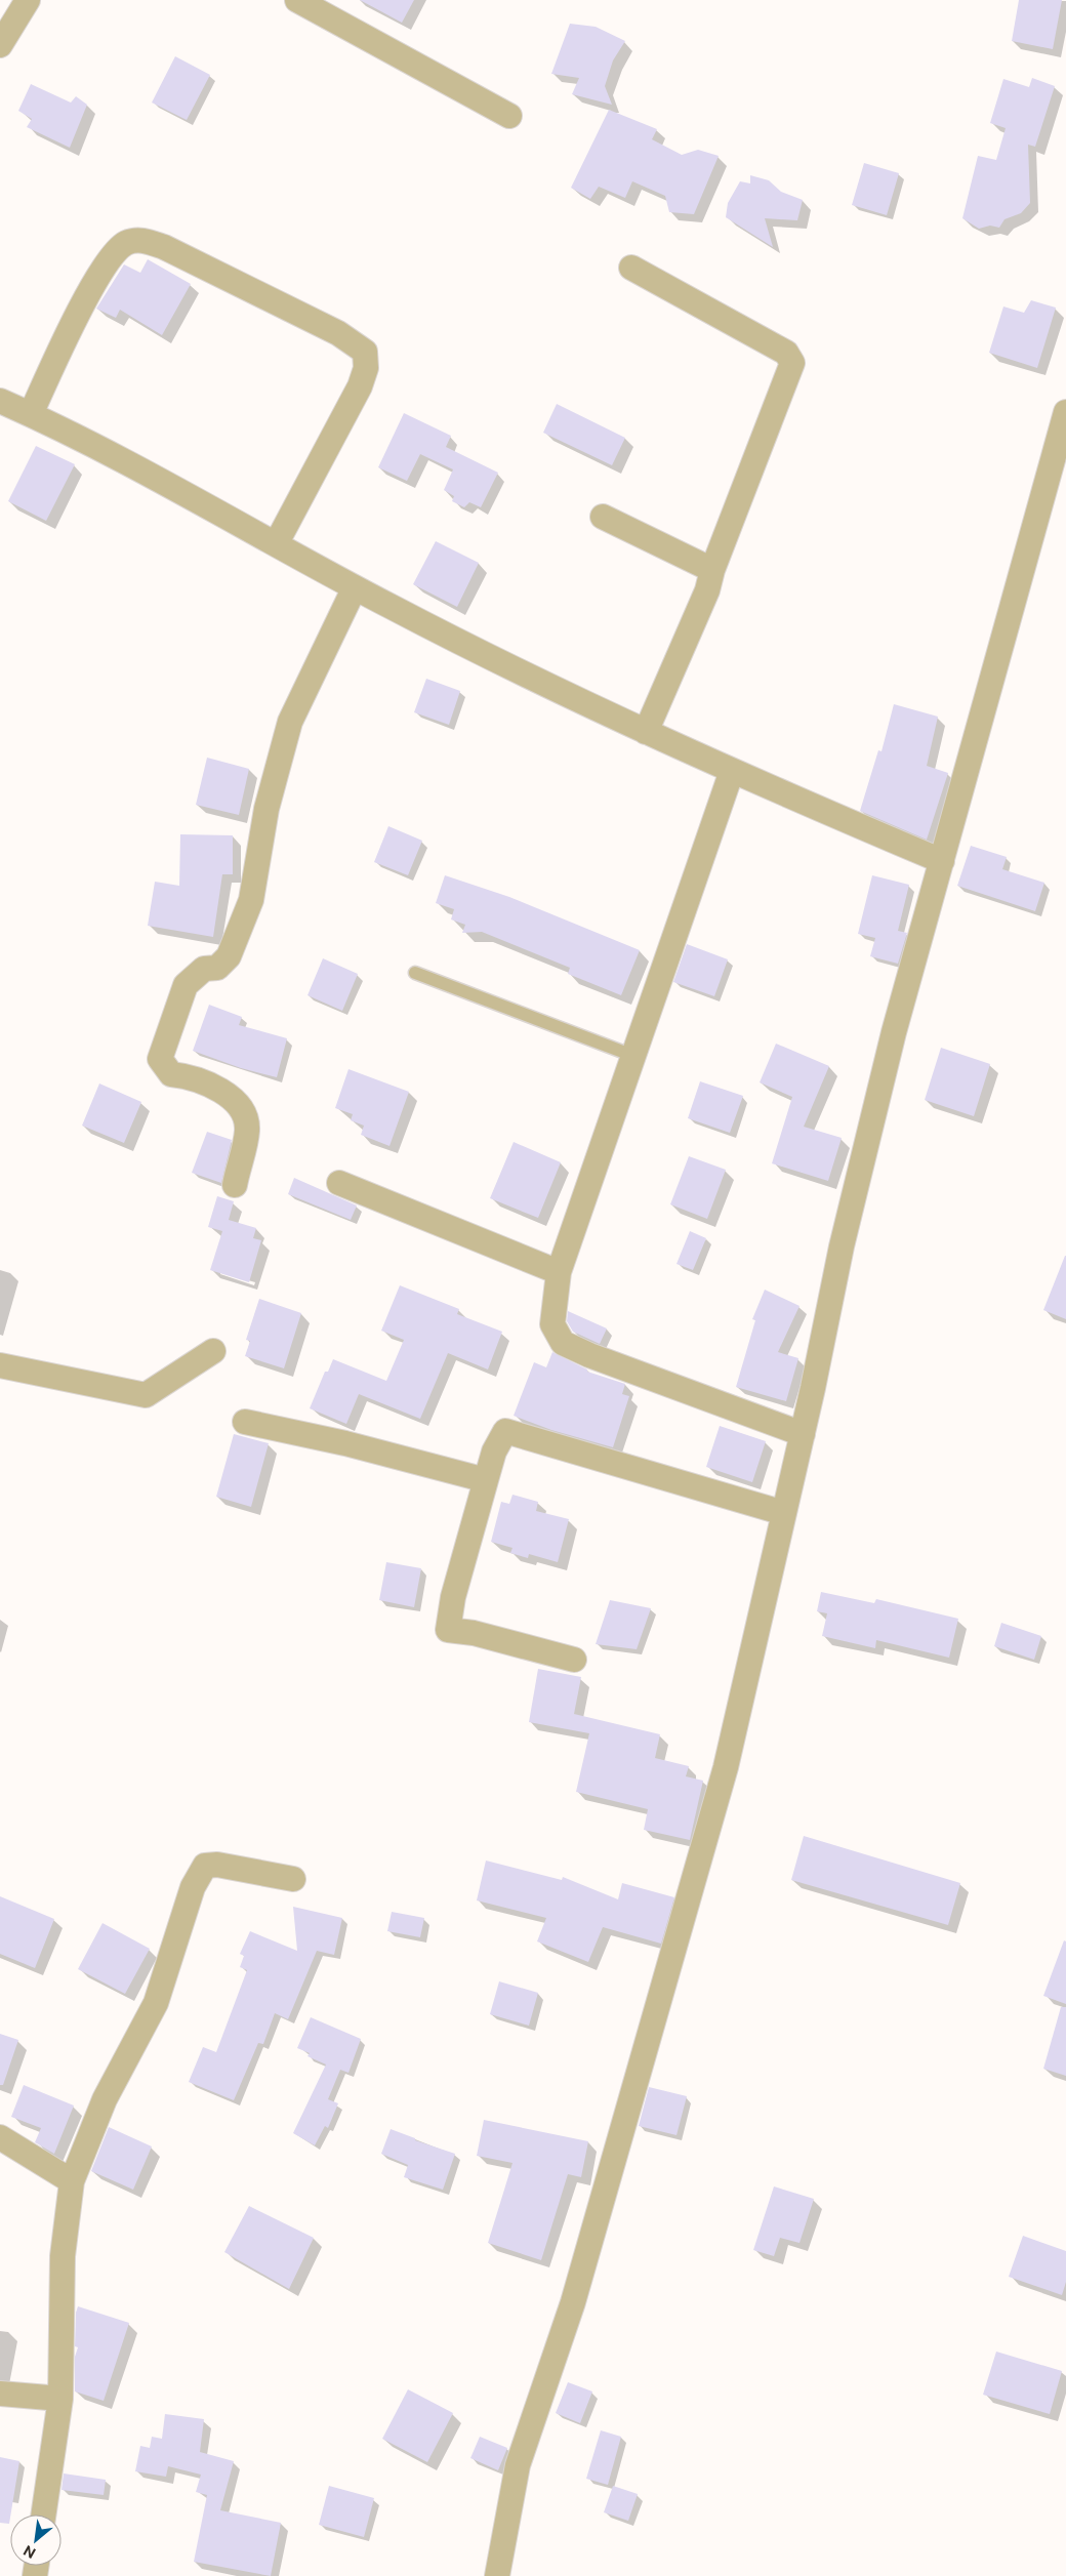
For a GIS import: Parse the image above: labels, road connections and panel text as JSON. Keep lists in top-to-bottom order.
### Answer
{
  "north": "bottom left"
}
